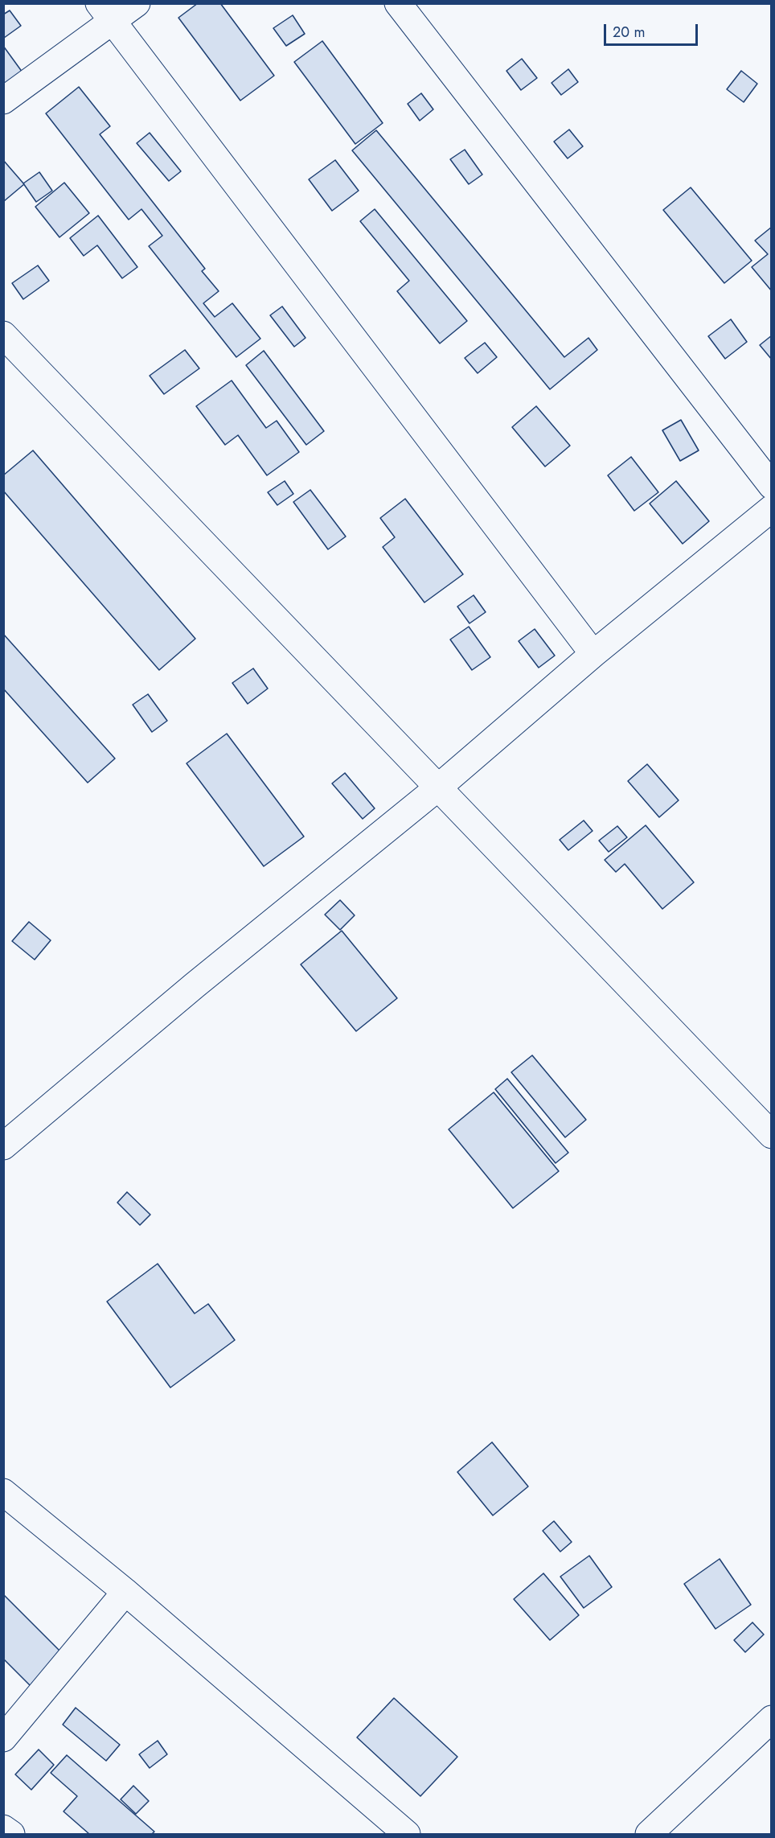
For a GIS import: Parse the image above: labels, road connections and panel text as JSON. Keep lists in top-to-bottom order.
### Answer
{
  "scale_bar": "20 m"
}
